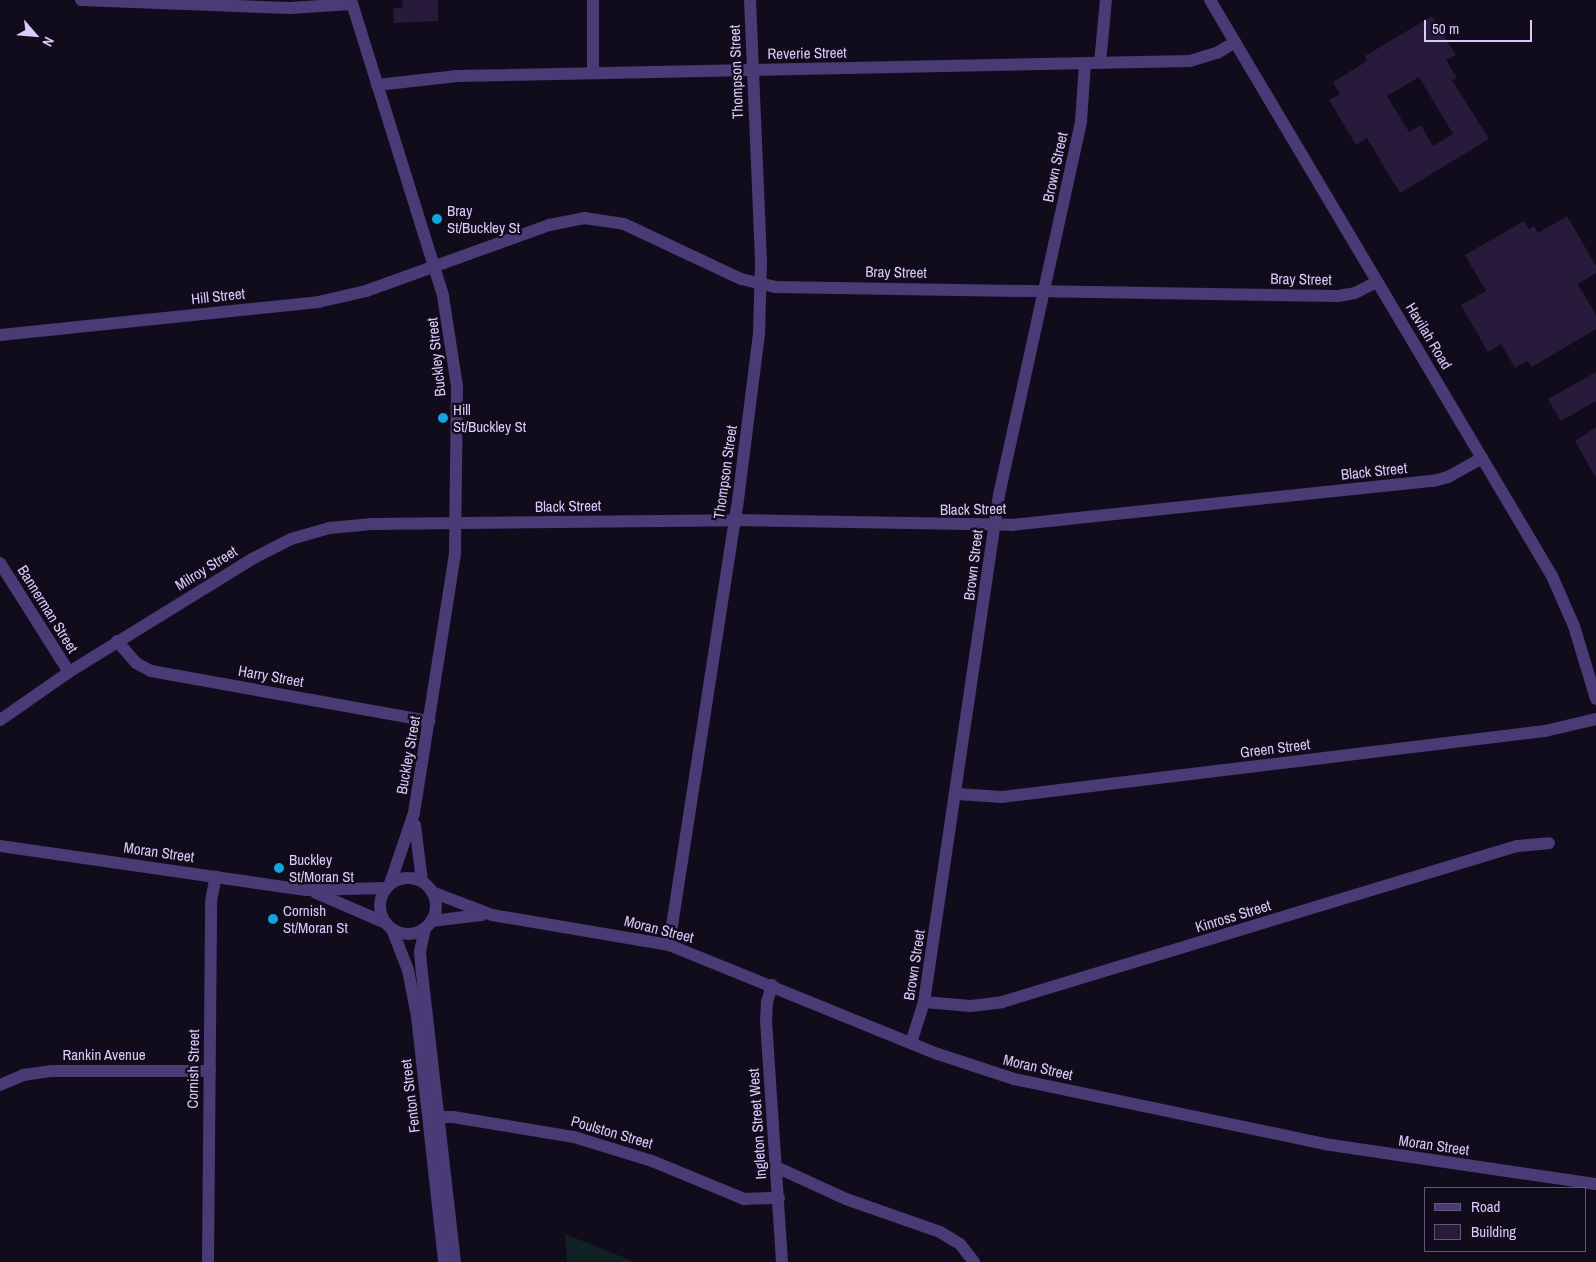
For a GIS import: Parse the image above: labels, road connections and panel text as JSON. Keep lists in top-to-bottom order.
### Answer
{
  "streets": {
    "street": [
      "Reverie Street",
      "Thompson Street",
      "Brown Street",
      "Bray Street",
      "Hill Street",
      "Havilah Road",
      "Buckley Street",
      "Black Street",
      "Milroy Street",
      "Bannerman Street",
      "Harry Street",
      "Green Street",
      "Moran Street",
      "Kinross Street",
      "Rankin Avenue",
      "Cornish Street",
      "Fenton Street",
      "Ingleton Street West",
      "Poulston Street"
    ]
  },
  "crossings": [
    ["Reverie Street", "Thompson Street"],
    ["Reverie Street", "Brown Street"],
    ["Reverie Street", "Havilah Road"],
    ["Reverie Street", "Buckley Street"],
    ["Thompson Street", "Bray Street"],
    ["Thompson Street", "Black Street"],
    ["Thompson Street", "Moran Street"],
    ["Brown Street", "Bray Street"],
    ["Brown Street", "Black Street"],
    ["Brown Street", "Green Street"],
    ["Brown Street", "Moran Street"],
    ["Brown Street", "Kinross Street"],
    ["Bray Street", "Hill Street"],
    ["Bray Street", "Havilah Road"],
    ["Bray Street", "Buckley Street"],
    ["Hill Street", "Buckley Street"],
    ["Havilah Road", "Black Street"],
    ["Buckley Street", "Black Street"],
    ["Buckley Street", "Milroy Street"],
    ["Buckley Street", "Harry Street"],
    ["Buckley Street", "Moran Street"],
    ["Buckley Street", "Fenton Street"],
    ["Black Street", "Milroy Street"],
    ["Milroy Street", "Bannerman Street"],
    ["Milroy Street", "Harry Street"],
    ["Moran Street", "Cornish Street"],
    ["Moran Street", "Fenton Street"],
    ["Moran Street", "Ingleton Street West"],
    ["Rankin Avenue", "Cornish Street"],
    ["Fenton Street", "Poulston Street"],
    ["Ingleton Street West", "Poulston Street"]
  ],
  "places": [
    "Bray St/Buckley St",
    "Hill St/Buckley St",
    "Buckley St/Moran St",
    "Cornish St/Moran St"
  ],
  "legend": ["Road", "Building"],
  "scale_bar": "50 m",
  "north": "bottom right"
}
